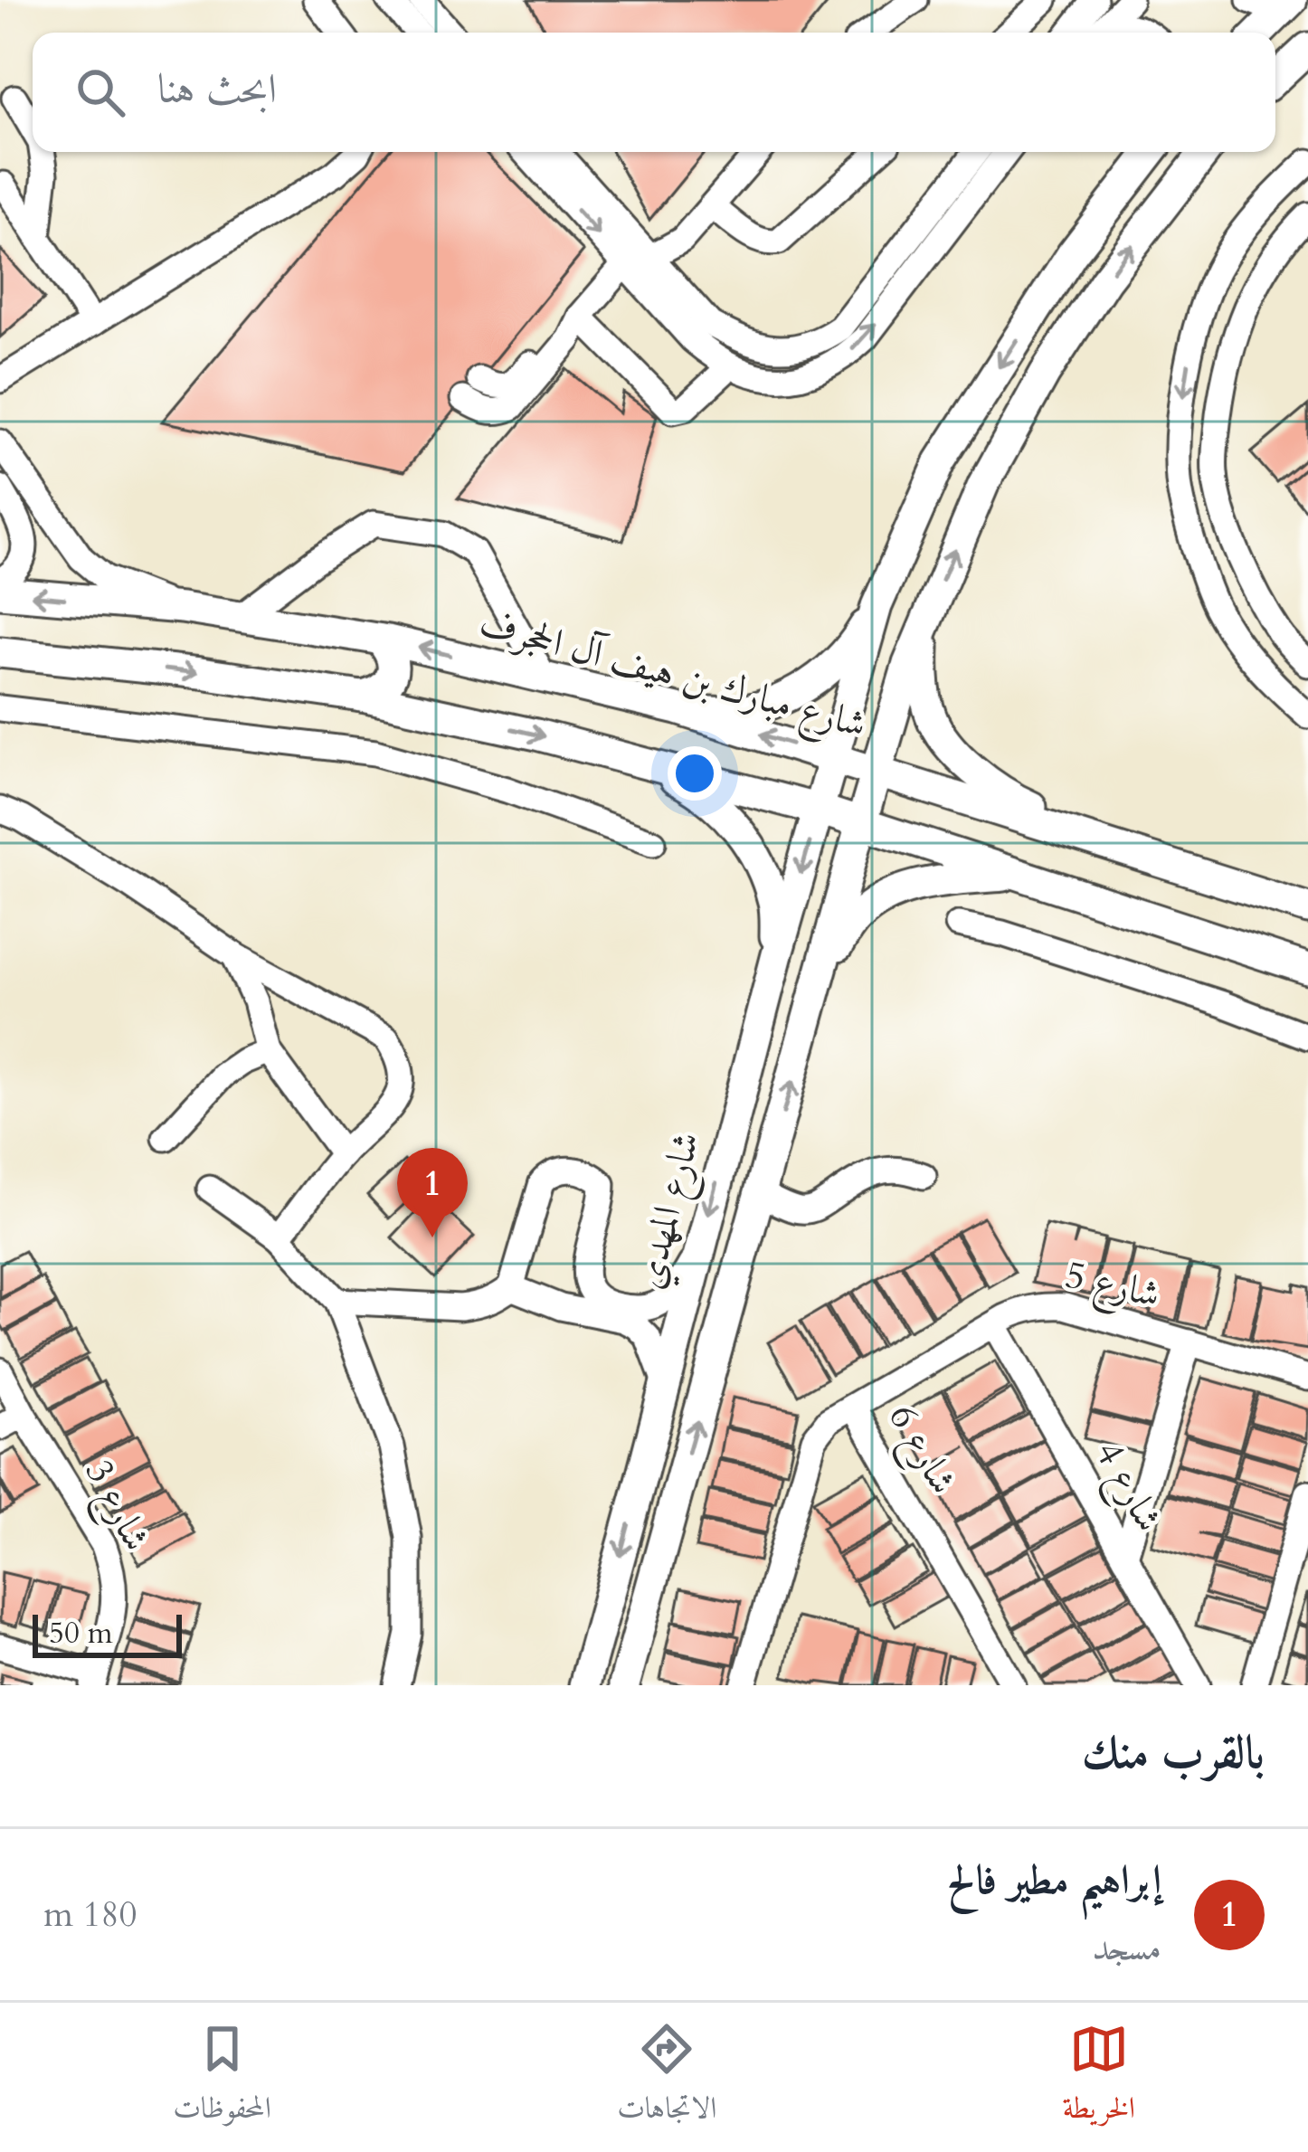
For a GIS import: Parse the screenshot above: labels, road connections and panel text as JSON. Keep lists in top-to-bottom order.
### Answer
{
  "streets": {
    "main road": ["شارع مبارك بن هيف آل الحجرف", "شارع المهدي"],
    "street": [
      "شارع 5",
      "شارع 6",
      "شارع 4",
      "شارع 3"
    ]
  },
  "crossings": [
    ["شارع مبارك بن هيف آل الحجرف", "شارع المهدي"],
    ["شارع 5", "شارع 6"],
    ["شارع 5", "شارع 4"]
  ],
  "scale_bar": "50 m",
  "page": {
    "search": "ابحث هنا",
    "pins": "1",
    "scale": "50 m",
    "heading": "بالقرب منك",
    "list": [
      {
        "mark": "1",
        "name": "إبراهيم مطير فالح",
        "note": "مسجد",
        "value": "180 m"
      }
    ],
    "nav": ["الخريطة", "الاتجاهات", "المحفوظات"]
  }
}
